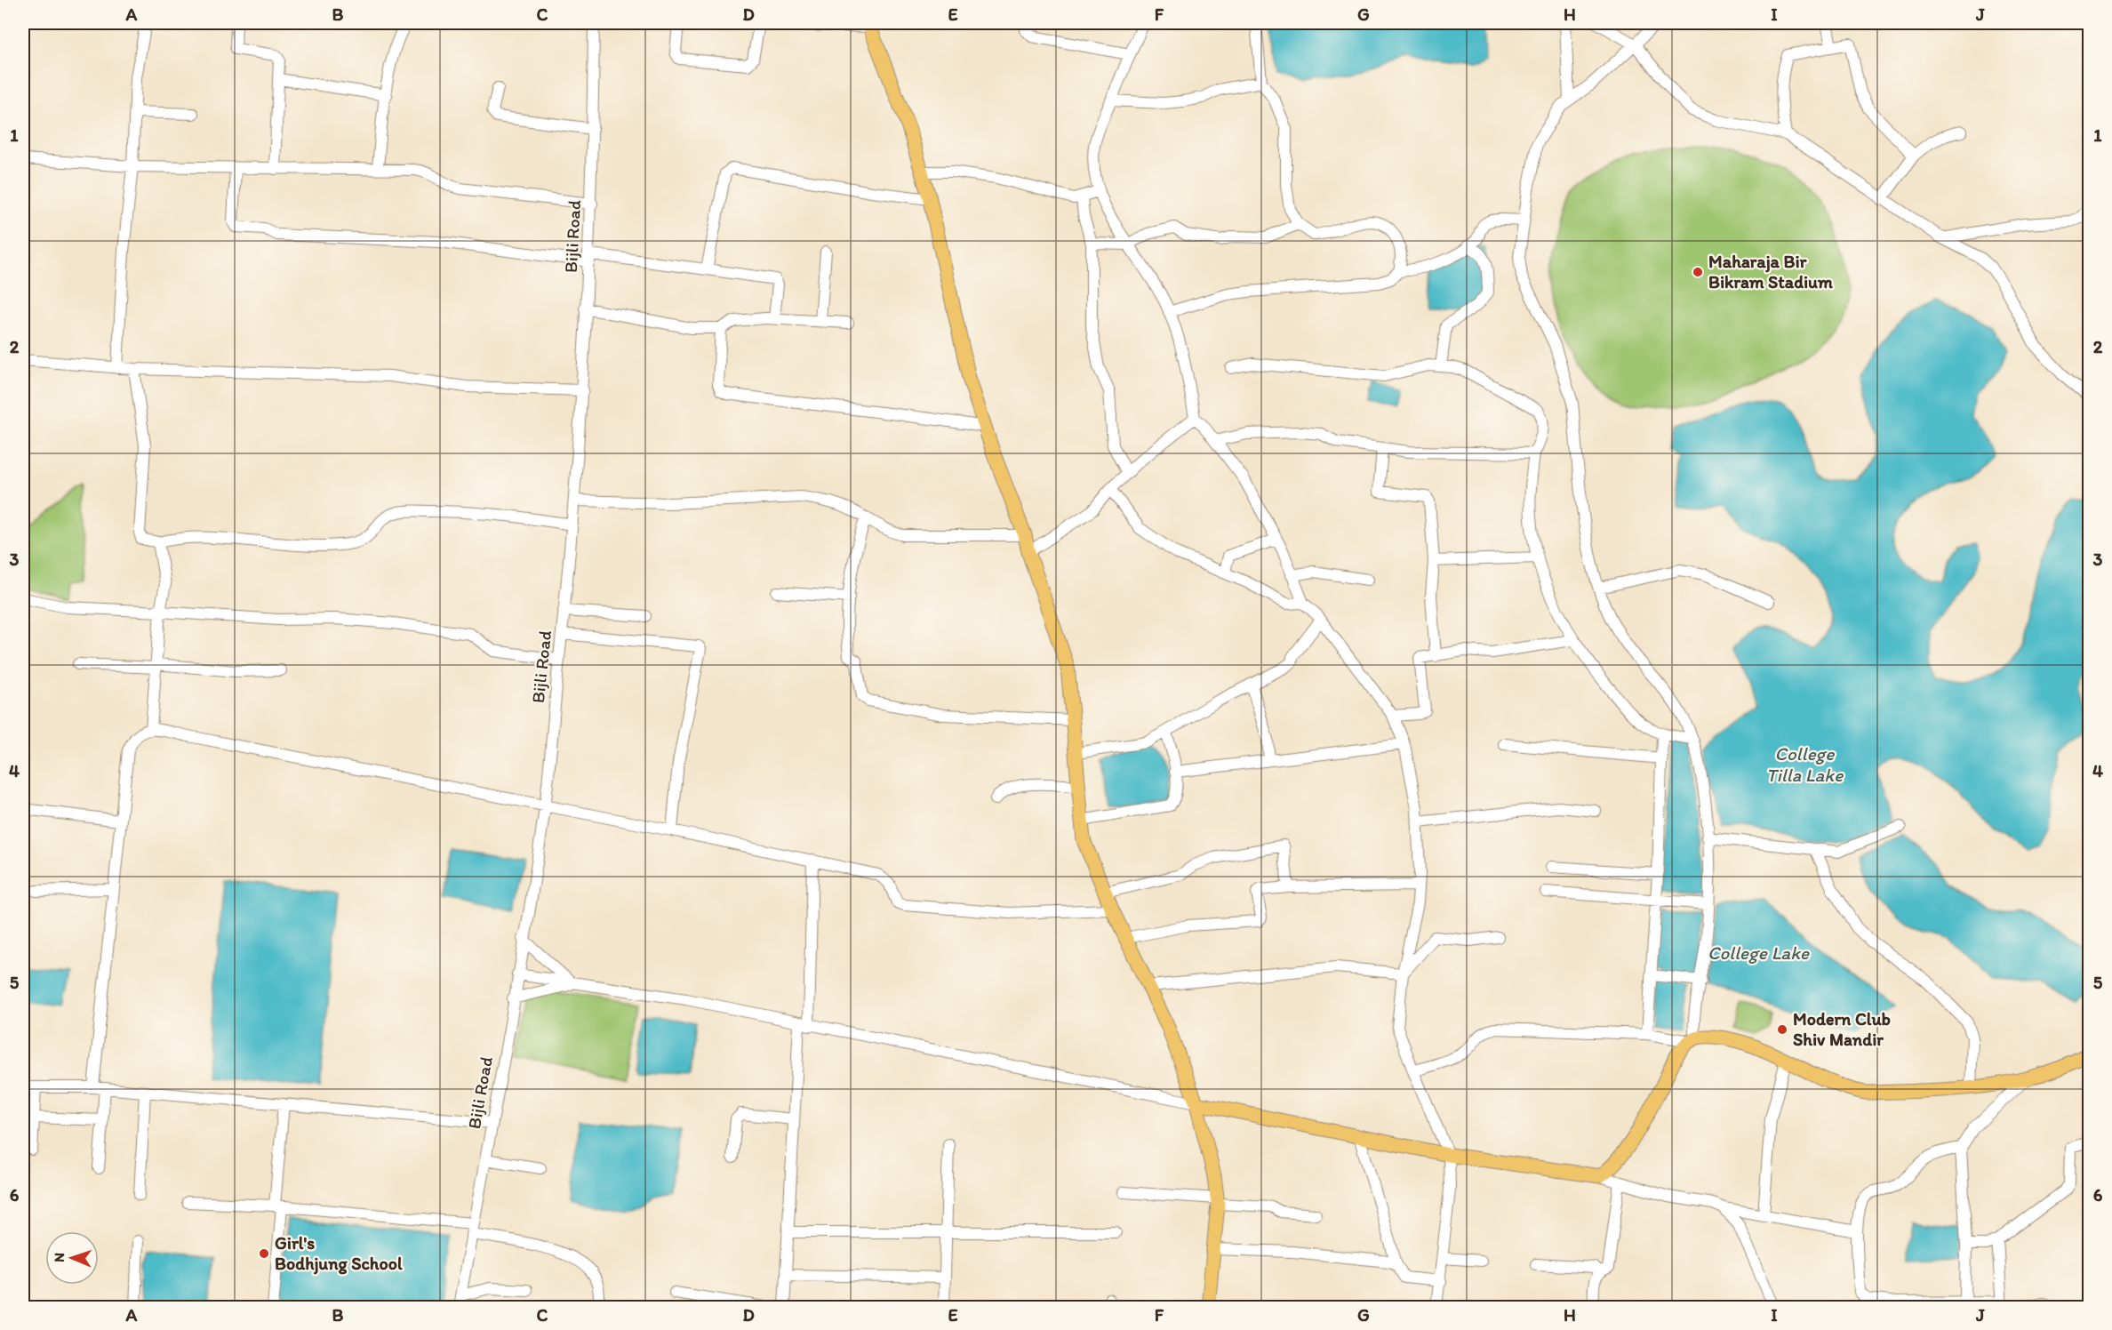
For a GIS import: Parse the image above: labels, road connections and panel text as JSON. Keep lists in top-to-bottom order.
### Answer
{
  "streets": {
    "street": ["Bijli Road"]
  },
  "water": ["College Tilla Lake", "College Lake"],
  "places": ["Maharaja Bir Bikram Stadium", "Modern Club Shiv Mandir", "Girl's Bodhjung School"],
  "north": "left",
  "grid": {
    "columns": [
      "A",
      "B",
      "C",
      "D",
      "E",
      "F",
      "G",
      "H",
      "I",
      "J"
    ],
    "rows": [
      "1",
      "2",
      "3",
      "4",
      "5",
      "6"
    ]
  }
}
